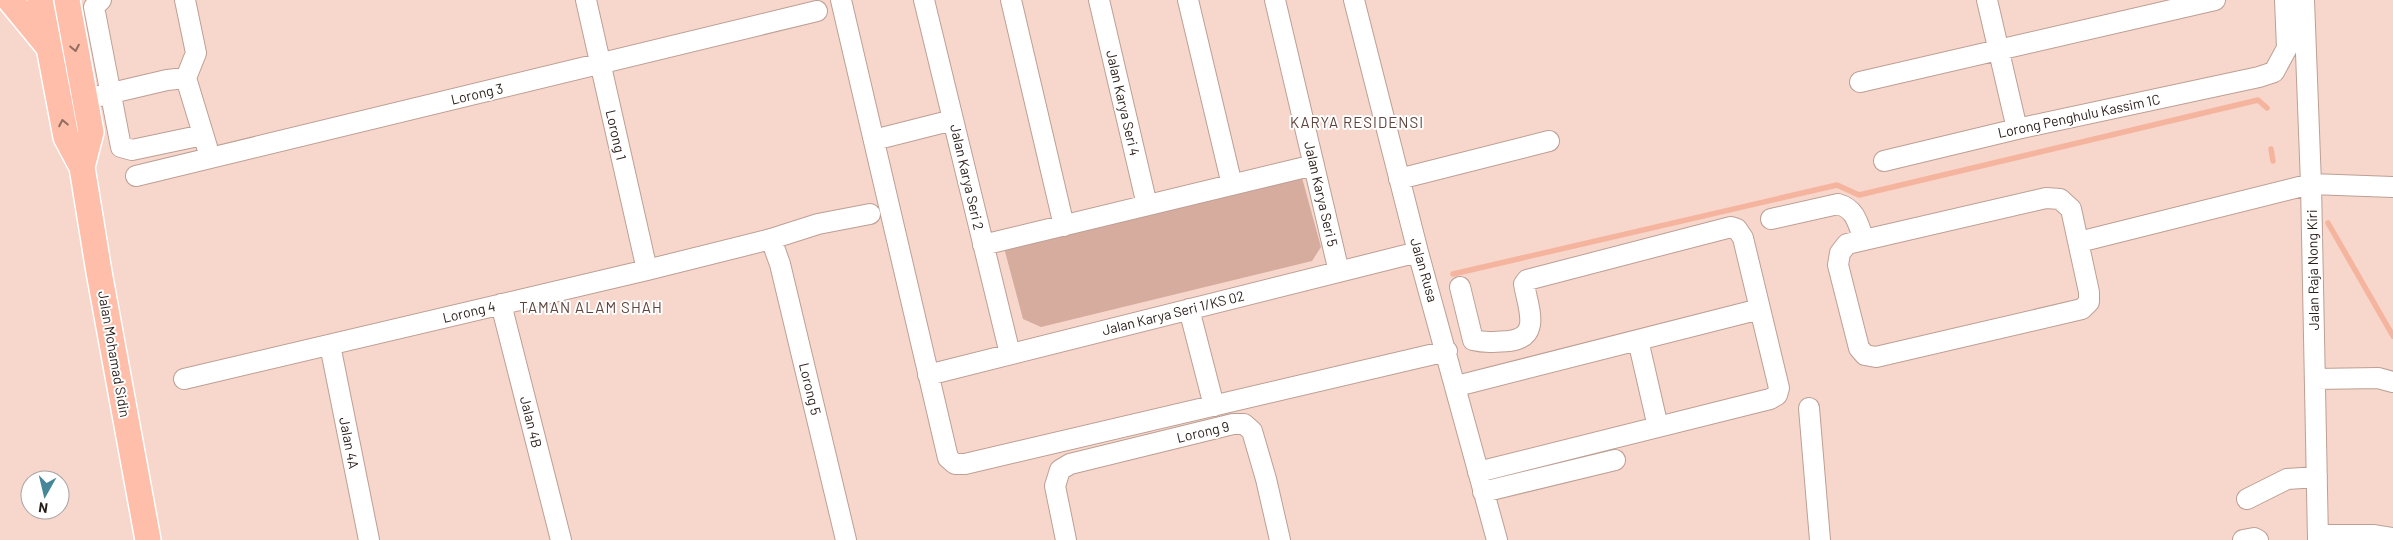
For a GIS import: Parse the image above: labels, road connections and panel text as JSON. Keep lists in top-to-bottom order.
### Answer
{
  "streets": {
    "main road": ["Jalan Mohamad Sidin"],
    "street": [
      "Lorong 3",
      "Jalan Karya Seri 4",
      "Lorong Penghulu Kassim 1C",
      "Lorong 1",
      "Jalan Karya Seri 2",
      "Jalan Karya Seri 5",
      "Jalan Rusa",
      "Jalan Raja Nong Kiri",
      "Lorong 4",
      "Jalan Karya Seri 1/KS 02",
      "Lorong 5",
      "Jalan 4B",
      "Lorong 9",
      "Jalan 4A"
    ]
  },
  "crossings": [
    ["Lorong 3", "Lorong 1"],
    ["Lorong 1", "Lorong 4"],
    ["Jalan Karya Seri 2", "Jalan Karya Seri 1/KS 02"],
    ["Jalan Karya Seri 5", "Jalan Karya Seri 1/KS 02"],
    ["Jalan Rusa", "Jalan Karya Seri 1/KS 02"],
    ["Lorong 4", "Lorong 5"],
    ["Lorong 4", "Jalan 4B"],
    ["Lorong 4", "Jalan 4A"]
  ],
  "districts": ["KARYA RESIDENSI", "TAMAN ALAM SHAH"],
  "north": "bottom"
}
